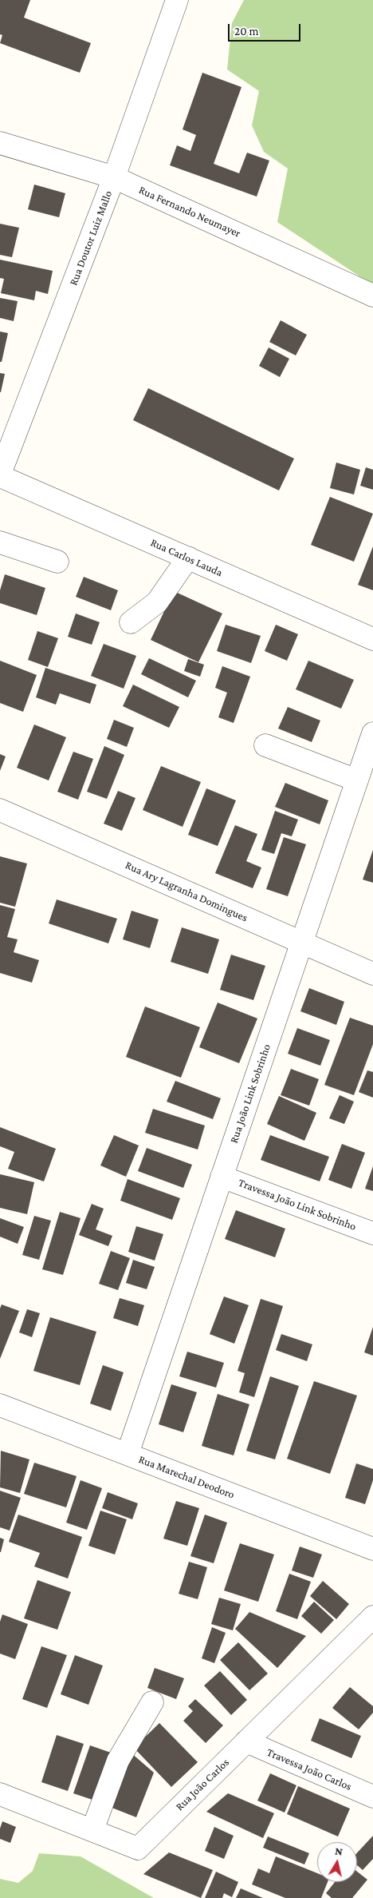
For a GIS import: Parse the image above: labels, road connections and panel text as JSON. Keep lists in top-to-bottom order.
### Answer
{
  "streets": {
    "street": [
      "Rua Fernando Neumayer",
      "Rua Doutor Luiz Mallo",
      "Rua Carlos Lauda",
      "Rua Ary Lagranha Domingues",
      "Rua João Link Sobrinho",
      "Travessa João Link Sobrinho",
      "Rua Marechal Deodoro",
      "Travessa João Carlos",
      "Rua João Carlos"
    ]
  },
  "crossings": [
    ["Rua Fernando Neumayer", "Rua Doutor Luiz Mallo"],
    ["Rua Doutor Luiz Mallo", "Rua Carlos Lauda"],
    ["Rua Ary Lagranha Domingues", "Rua João Link Sobrinho"],
    ["Rua João Link Sobrinho", "Travessa João Link Sobrinho"],
    ["Rua João Link Sobrinho", "Rua Marechal Deodoro"],
    ["Travessa João Carlos", "Rua João Carlos"]
  ],
  "scale_bar": "20 m",
  "north": "top"
}
